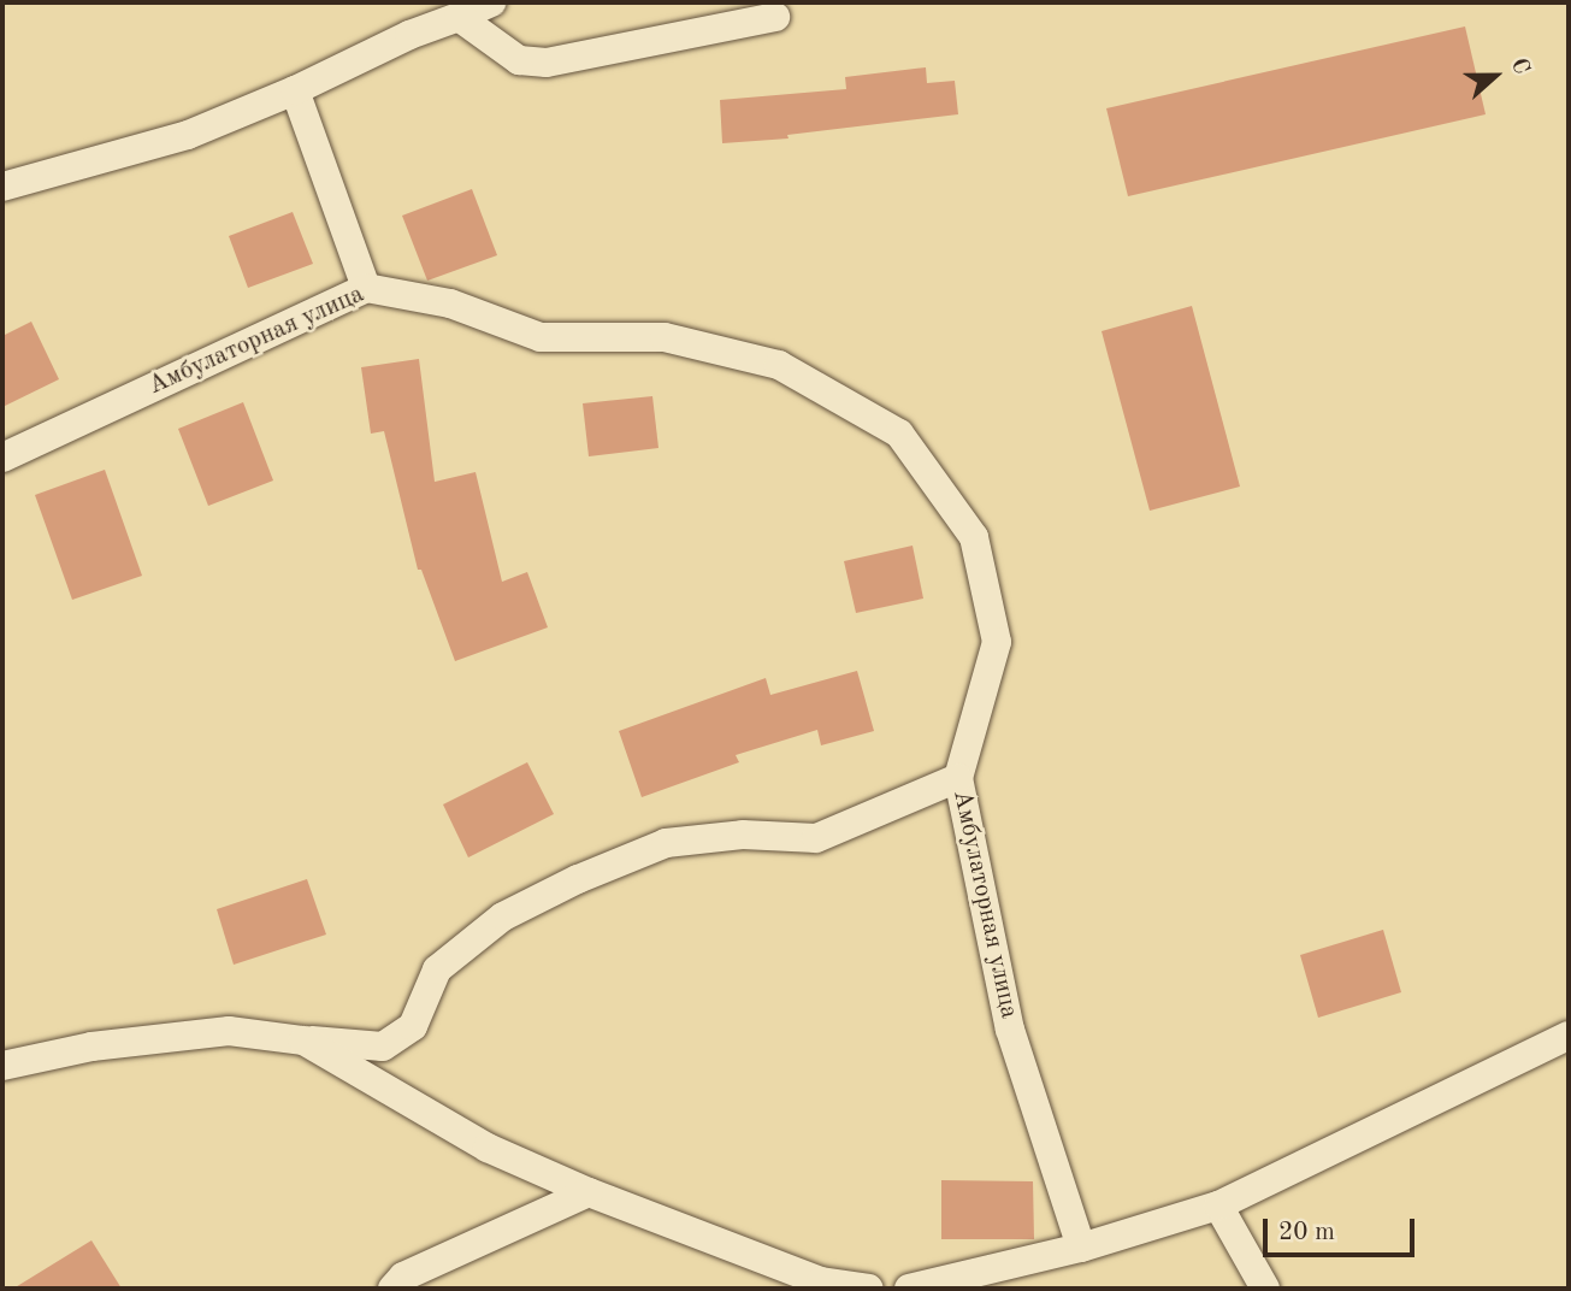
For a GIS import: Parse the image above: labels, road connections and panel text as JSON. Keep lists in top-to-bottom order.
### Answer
{
  "streets": {
    "lane": ["Амбулаторная улица"]
  },
  "scale_bar": "20 m",
  "north": "right"
}
